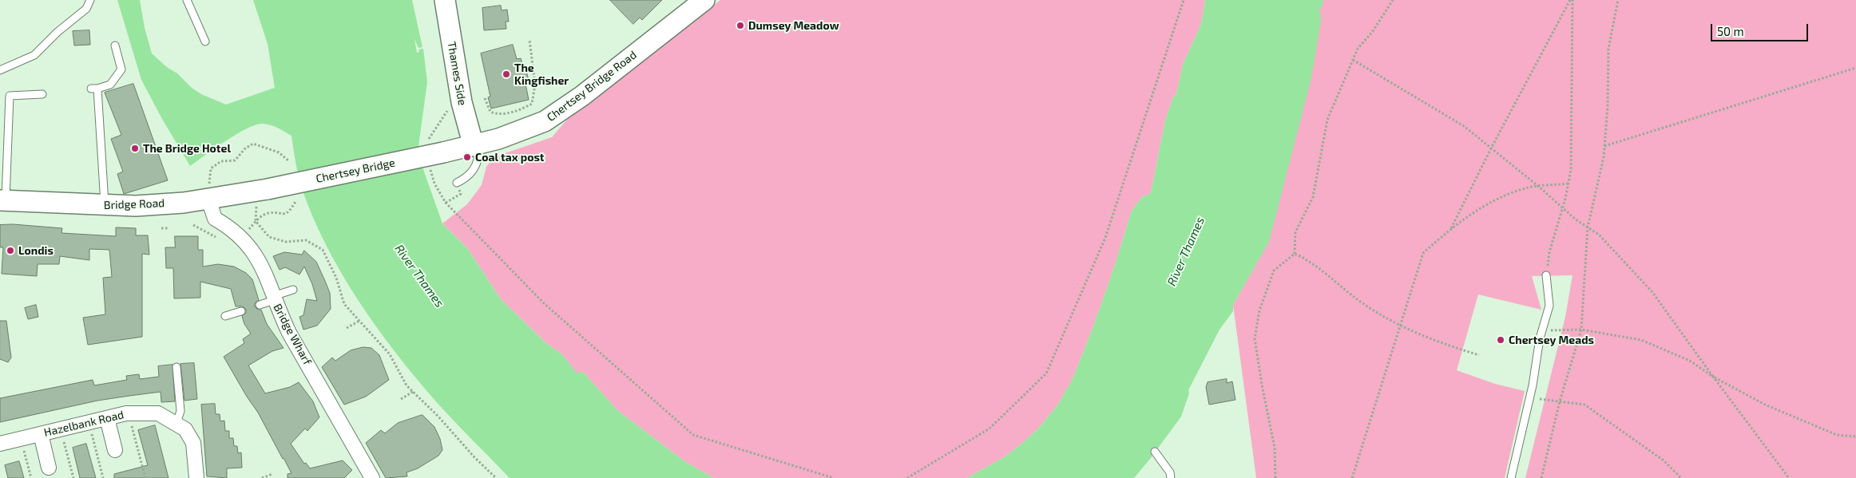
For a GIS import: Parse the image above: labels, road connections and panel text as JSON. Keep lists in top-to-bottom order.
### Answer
{
  "streets": {
    "main road": [
      "Thames Side",
      "Chertsey Bridge Road",
      "Chertsey Bridge",
      "Bridge Road"
    ],
    "street": ["Bridge Wharf", "Hazelbank Road"]
  },
  "crossings": [
    ["Thames Side", "Chertsey Bridge Road"],
    ["Chertsey Bridge Road", "Chertsey Bridge"],
    ["Chertsey Bridge", "Bridge Road"],
    ["Bridge Road", "Bridge Wharf"]
  ],
  "water": ["River Thames"],
  "places": [
    "Dumsey Meadow",
    "The Kingfisher",
    "The Bridge Hotel",
    "Coal tax post",
    "Londis",
    "Chertsey Meads"
  ],
  "scale_bar": "50 m"
}
